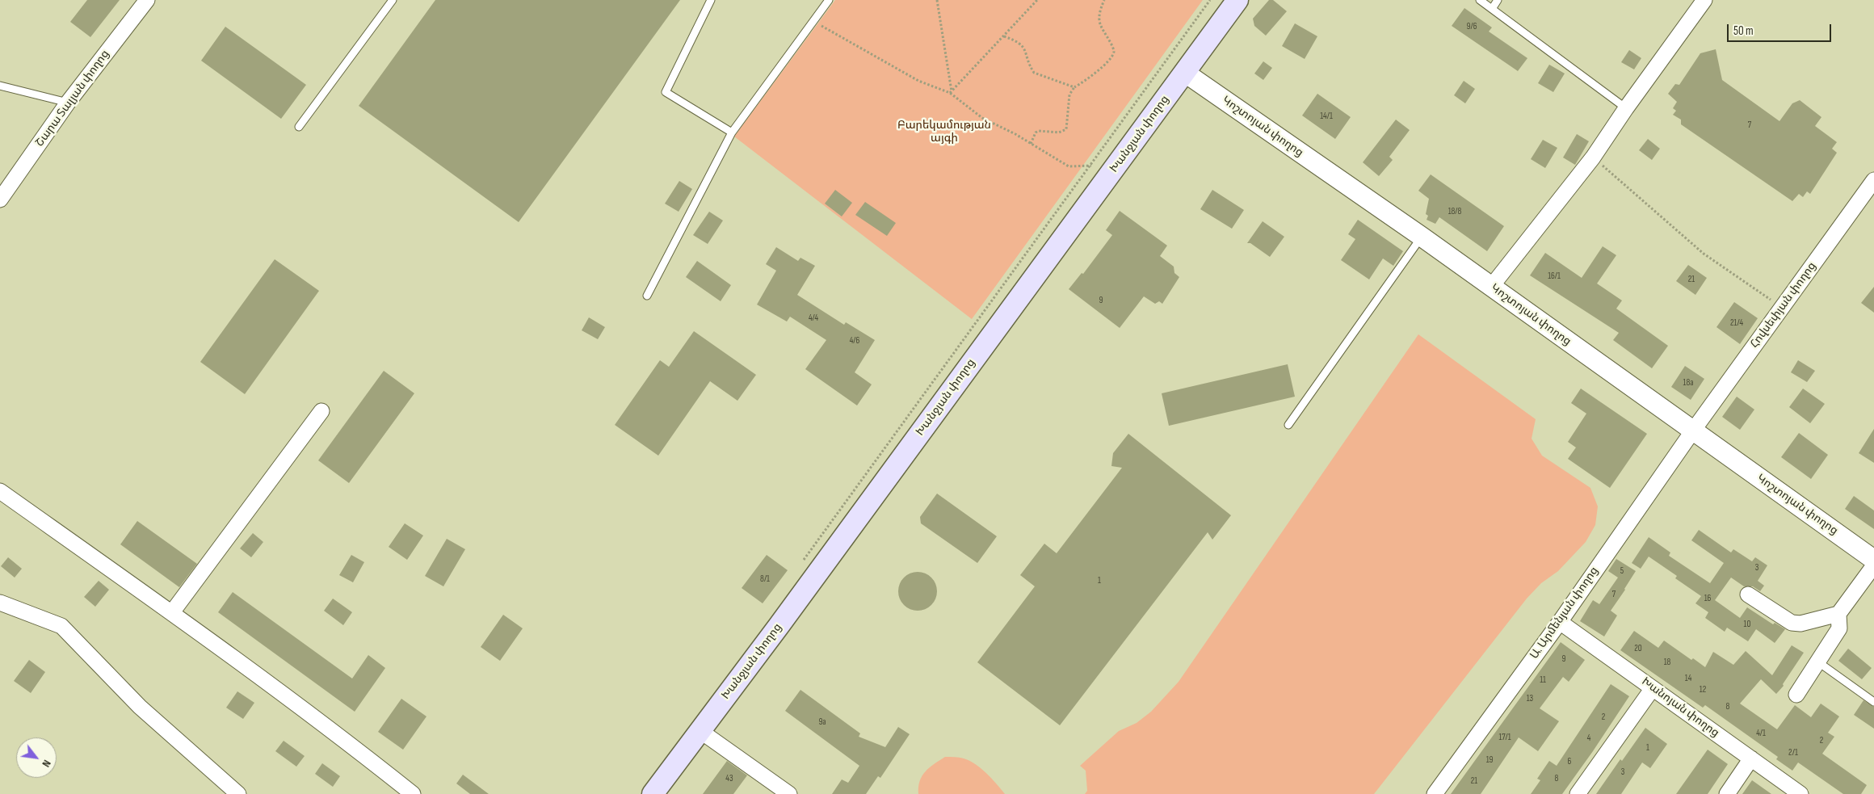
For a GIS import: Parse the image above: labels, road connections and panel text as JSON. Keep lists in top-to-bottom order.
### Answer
{
  "streets": {
    "main road": ["Խանջյան փողոց"],
    "street": [
      "Շարա Տալյան փողոց",
      "Կոշտոյան փողոց",
      "Հովսեփյան փողոց",
      "Ա. Արմենյան փողոց",
      "Խանոյան փողոց"
    ]
  },
  "crossings": [
    ["Կոշտոյան փողոց", "Խանջյան փողոց"],
    ["Կոշտոյան փողոց", "Հովսեփյան փողոց"],
    ["Կոշտոյան փողոց", "Ա. Արմենյան փողոց"],
    ["Հովսեփյան փողոց", "Ա. Արմենյան փողոց"],
    ["Ա. Արմենյան փողոց", "Խանոյան փողոց"]
  ],
  "parks": ["Բարեկամության այգի"],
  "house_numbers": [
    "9/6",
    "14/1",
    "7",
    "18/8",
    "16/1",
    "21",
    "9",
    "4/4",
    "21/4",
    "4/6",
    "18a",
    "3",
    "5",
    "8/1",
    "1",
    "7",
    "16",
    "10",
    "20",
    "9",
    "18",
    "14",
    "11",
    "12",
    "13",
    "8",
    "2",
    "9a",
    "4/1",
    "17/1",
    "4",
    "2",
    "1",
    "2/1",
    "19",
    "6",
    "3",
    "43",
    "8",
    "21"
  ],
  "scale_bar": "50 m",
  "north": "bottom right"
}
